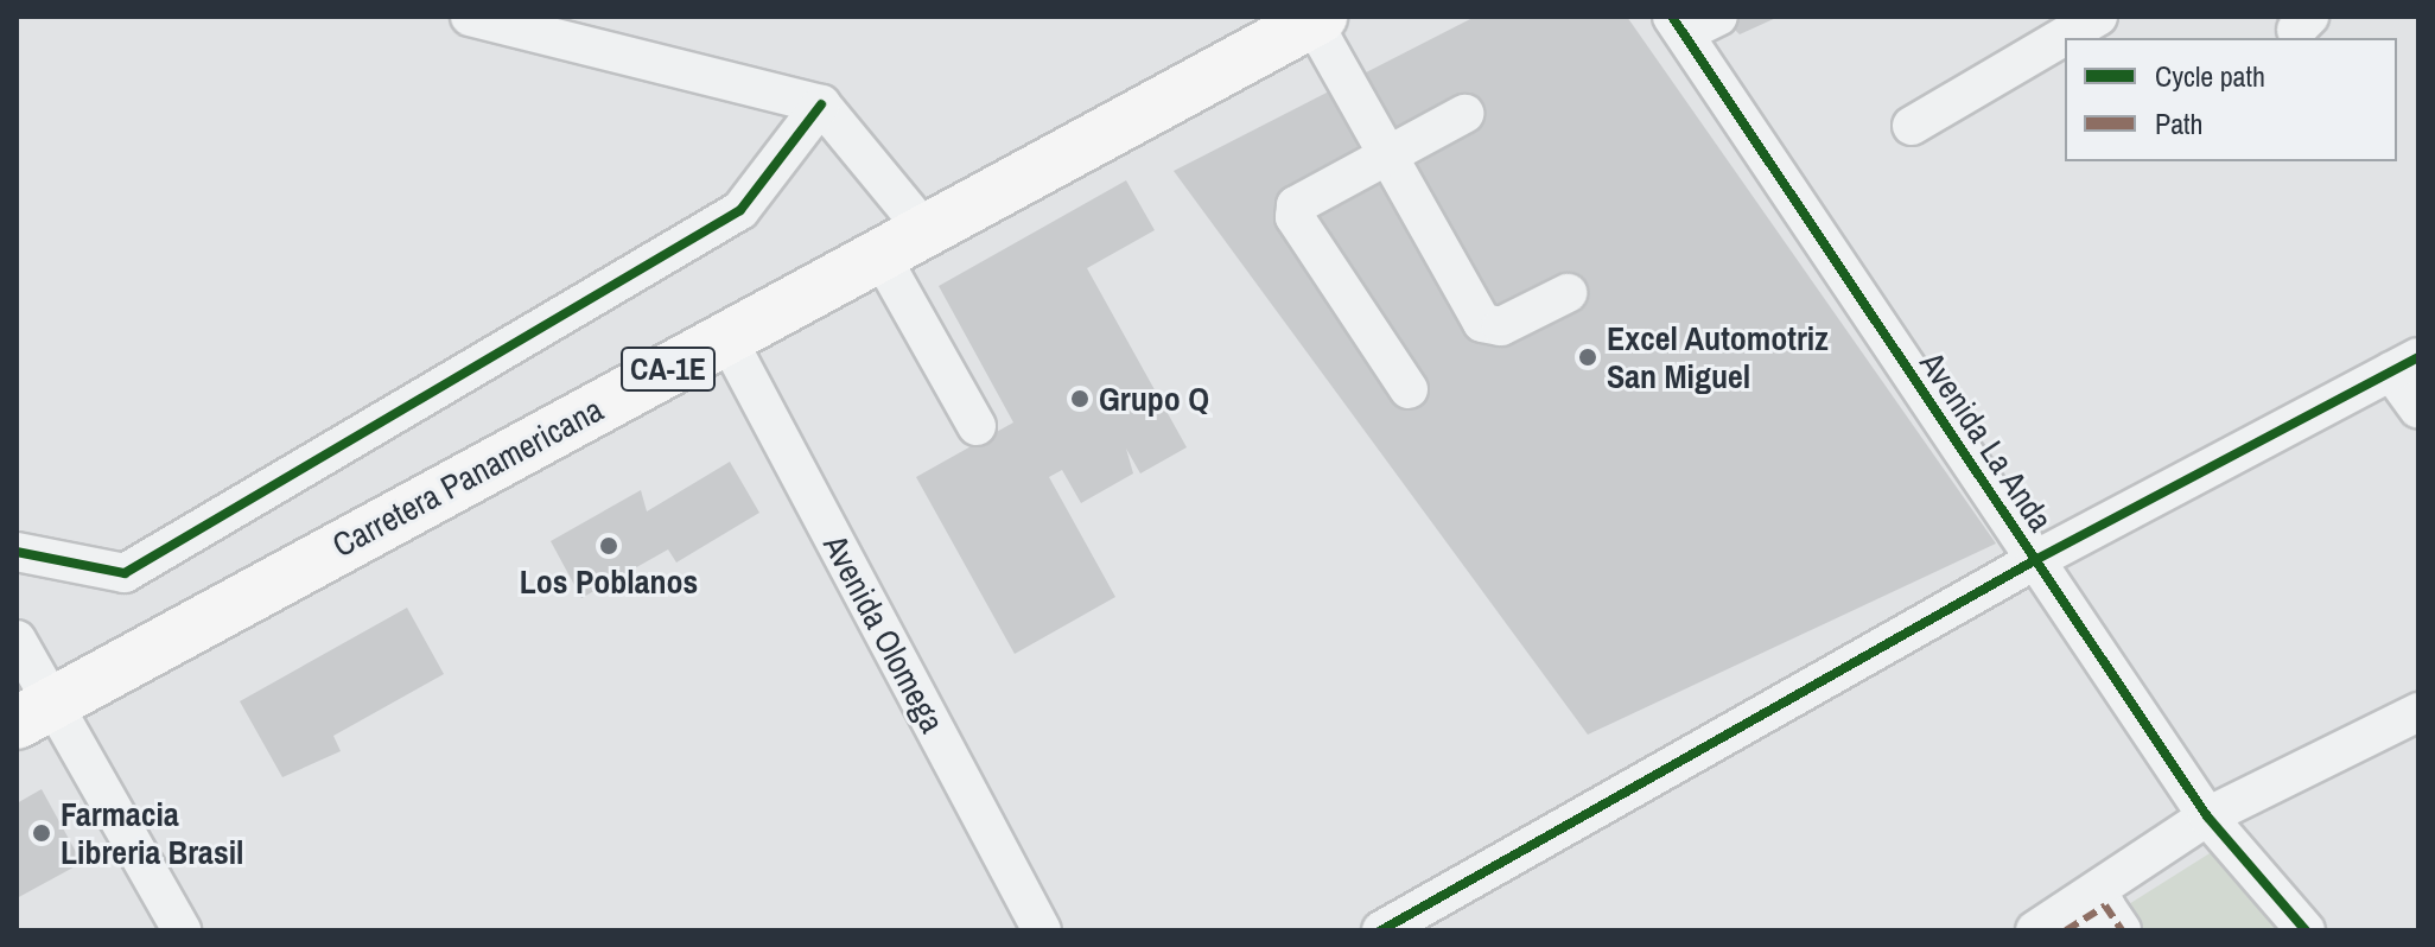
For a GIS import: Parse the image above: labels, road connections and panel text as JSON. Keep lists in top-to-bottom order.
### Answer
{
  "streets": {
    "highway": ["CA-1E", "Carretera Panamericana"],
    "street": ["Avenida La Anda", "Avenida Olomega"]
  },
  "crossings": [
    ["Carretera Panamericana", "Avenida Olomega"]
  ],
  "places": [
    "Excel Automotriz San Miguel",
    "Grupo Q",
    "Los Poblanos",
    "Farmacia Libreria Brasil"
  ],
  "legend": ["Cycle path", "Path"]
}
